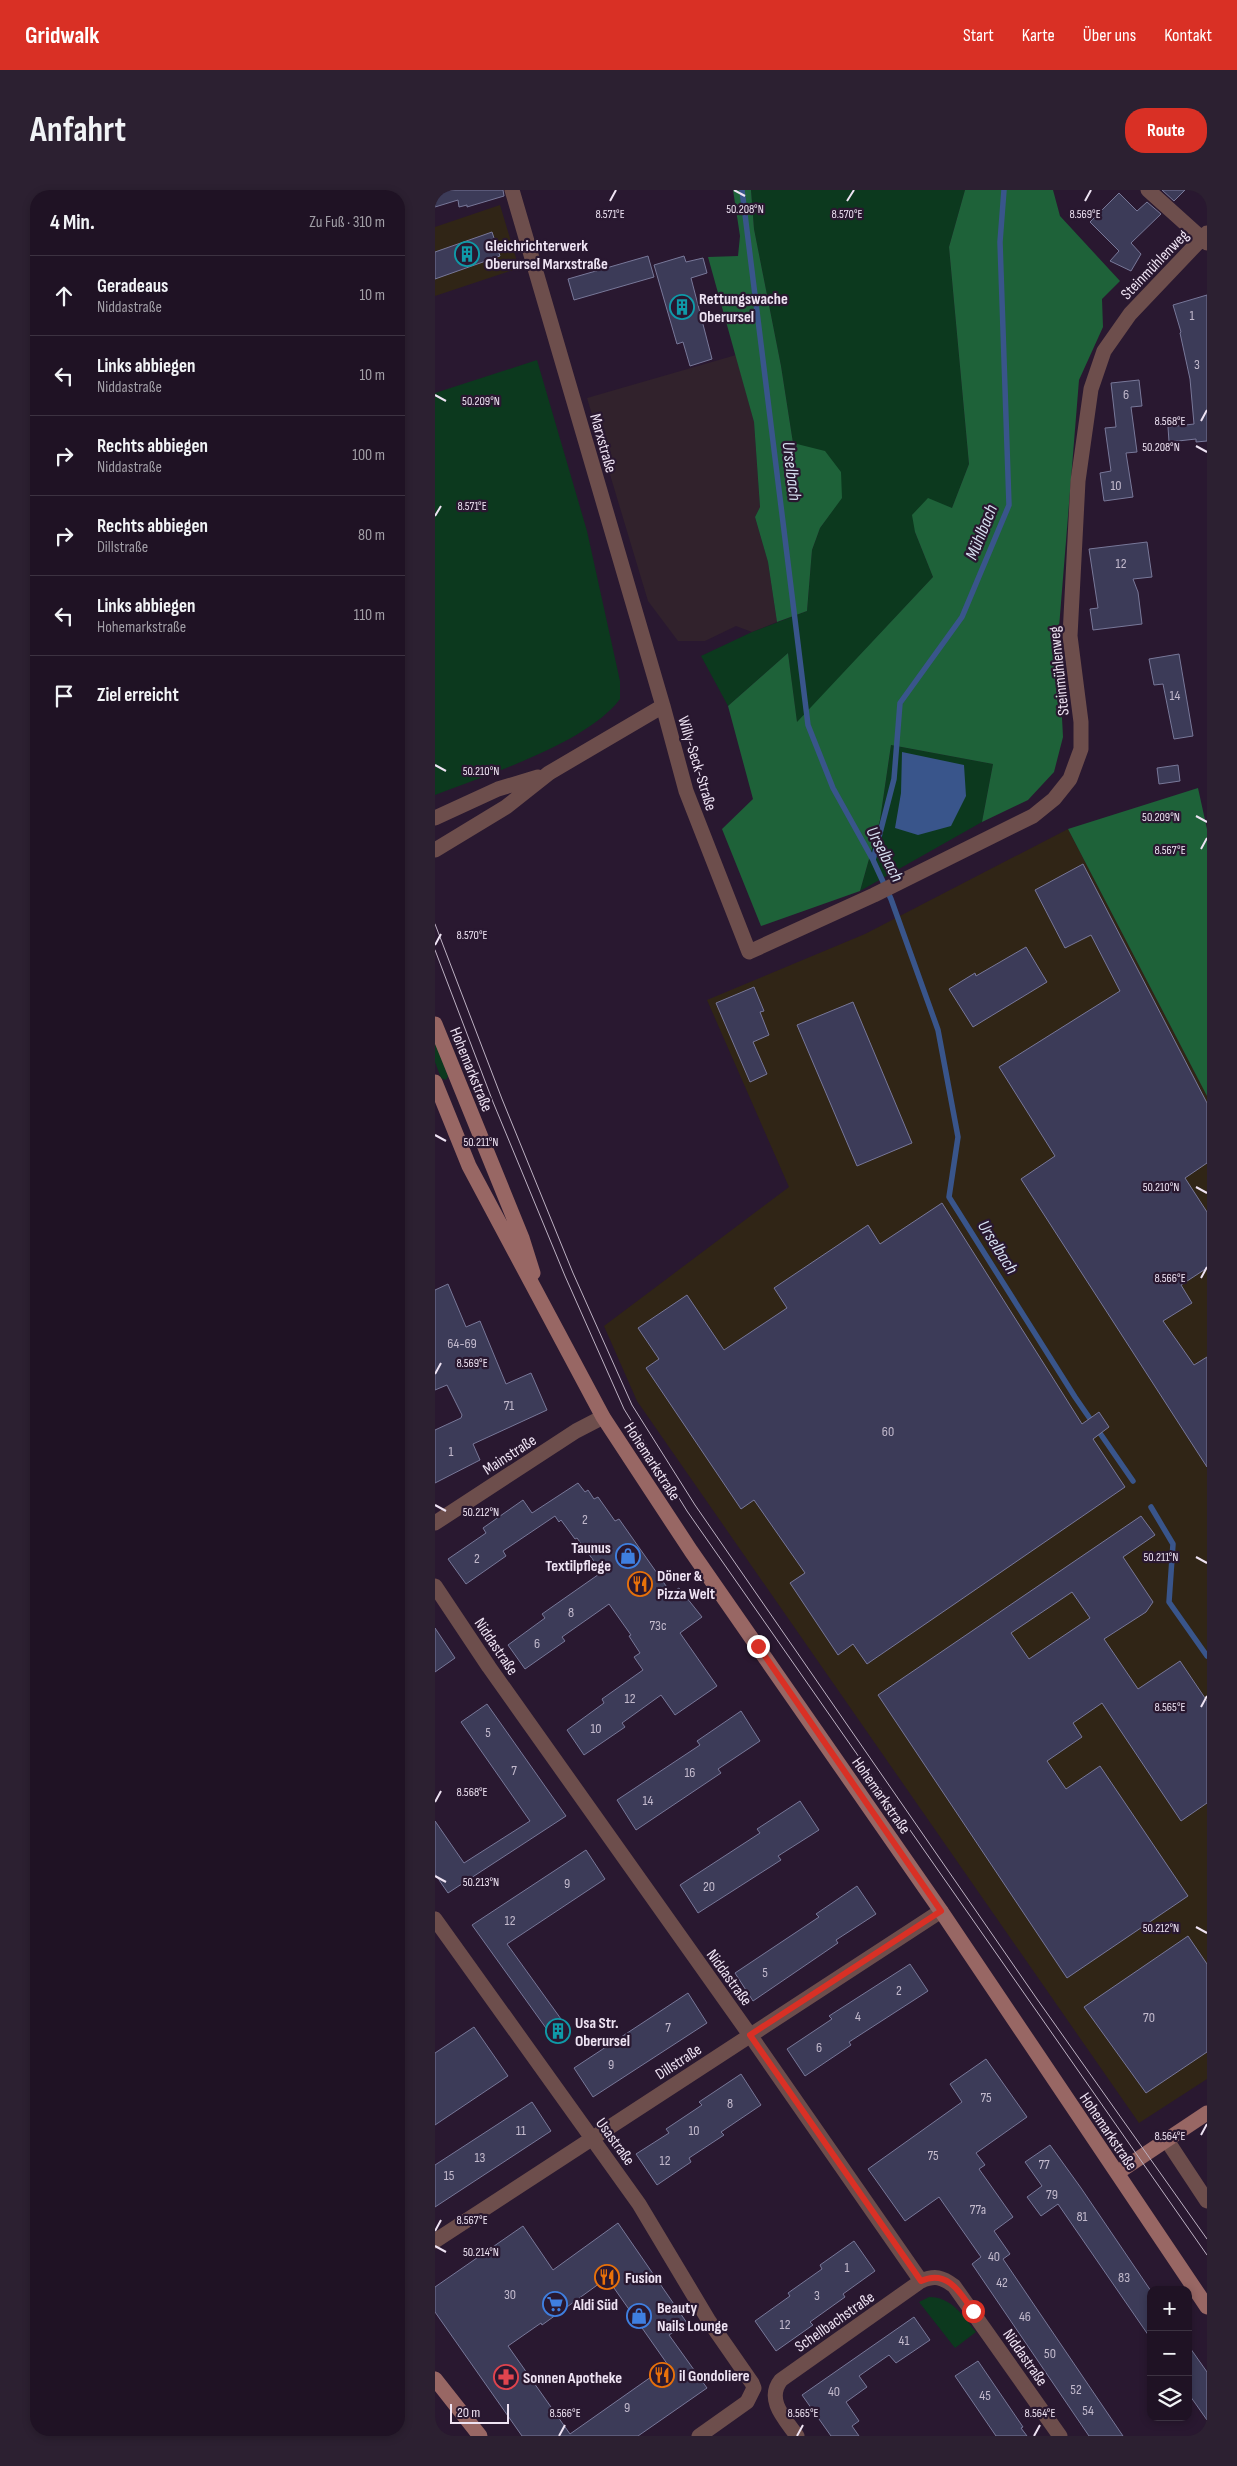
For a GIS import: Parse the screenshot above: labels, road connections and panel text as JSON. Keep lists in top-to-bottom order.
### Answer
{
  "streets": {
    "street": [
      "Steinmühlenweg",
      "Marxstraße",
      "Willy-Seck-Straße",
      "Hohemarkstraße",
      "Mainstraße",
      "Niddastraße",
      "Dillstraße",
      "Usastraße",
      "Schellbachstraße"
    ]
  },
  "crossings": [
    ["Steinmühlenweg", "Willy-Seck-Straße"],
    ["Marxstraße", "Willy-Seck-Straße"],
    ["Hohemarkstraße", "Mainstraße"],
    ["Hohemarkstraße", "Dillstraße"],
    ["Niddastraße", "Dillstraße"],
    ["Niddastraße", "Schellbachstraße"],
    ["Dillstraße", "Usastraße"]
  ],
  "water": ["Urselbach", "Mühlbach"],
  "places": {
    "building": ["Gleichrichterwerk Oberursel Marxstraße", "Rettungswache Oberursel", "Usa Str. Oberursel"],
    "shop": ["Taunus Textilpflege", "Beauty Nails Lounge"],
    "restaurant": ["Döner & Pizza Welt", "Fusion", "il Gondoliere"],
    "supermarket": ["Aldi Süd"],
    "pharmacy": ["Sonnen Apotheke"]
  },
  "house_numbers": [
    "1",
    "3",
    "6",
    "10",
    "12",
    "14",
    "64-69",
    "71",
    "60",
    "1",
    "2",
    "2",
    "8",
    "73c",
    "6",
    "12",
    "10",
    "5",
    "7",
    "16",
    "14",
    "9",
    "20",
    "12",
    "5",
    "2",
    "4",
    "70",
    "7",
    "6",
    "9",
    "75",
    "8",
    "11",
    "10",
    "75",
    "13",
    "12",
    "77",
    "15",
    "79",
    "77a",
    "81",
    "40",
    "1",
    "83",
    "42",
    "30",
    "3",
    "46",
    "12",
    "41",
    "50",
    "52",
    "40",
    "45",
    "9",
    "54"
  ],
  "scale_bar": "20 m",
  "page": {
    "header": "Gridwalk",
    "nav": [
      "Start",
      "Karte",
      "Über uns",
      "Kontakt"
    ],
    "buttons": "Route",
    "title": "Anfahrt",
    "heading": ["4 Min.", "Zu Fuß · 310 m"],
    "list": [
      ["Geradeaus", "Niddastraße", "10 m"],
      ["Links abbiegen", "Niddastraße", "10 m"],
      ["Rechts abbiegen", "Niddastraße", "100 m"],
      ["Rechts abbiegen", "Dillstraße", "80 m"],
      ["Links abbiegen", "Hohemarkstraße", "110 m"],
      "Ziel erreicht"
    ],
    "map_buttons": ["+", "−"],
    "scale": "20 m"
  },
  "coordinates": [
    "50.208°N",
    "8.571°E",
    "8.570°E",
    "8.569°E",
    "50.209°N",
    "8.568°E",
    "50.210°N",
    "8.567°E",
    "50.211°N",
    "8.566°E",
    "50.212°N",
    "8.565°E",
    "50.213°N",
    "8.564°E",
    "50.214°N"
  ]
}
